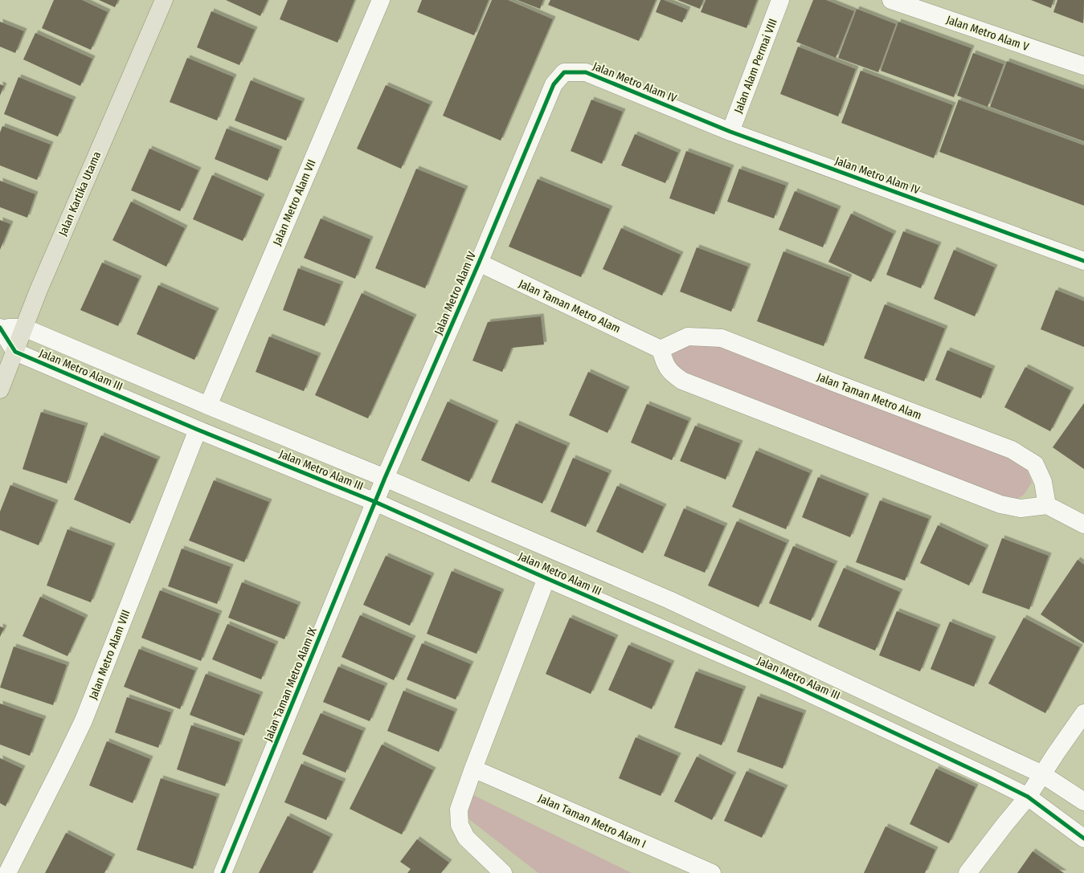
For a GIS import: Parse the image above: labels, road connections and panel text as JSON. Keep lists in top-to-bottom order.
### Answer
{
  "streets": {
    "main road": ["Jalan Kartika Utama"],
    "street": [
      "Jalan Metro Alam V",
      "Jalan Alam Permai VIII",
      "Jalan Metro Alam IV",
      "Jalan Metro Alam VII",
      "Jalan Taman Metro Alam",
      "Jalan Metro Alam III",
      "Jalan Metro Alam VIII",
      "Jalan Taman Metro Alam IX",
      "Jalan Taman Metro Alam I"
    ]
  },
  "crossings": [
    ["Jalan Alam Permai VIII", "Jalan Metro Alam IV"],
    ["Jalan Metro Alam IV", "Jalan Taman Metro Alam"],
    ["Jalan Metro Alam IV", "Jalan Metro Alam III"],
    ["Jalan Metro Alam IV", "Jalan Taman Metro Alam IX"],
    ["Jalan Kartika Utama", "Jalan Metro Alam III"],
    ["Jalan Metro Alam VII", "Jalan Metro Alam III"],
    ["Jalan Metro Alam III", "Jalan Metro Alam VIII"],
    ["Jalan Metro Alam III", "Jalan Taman Metro Alam IX"]
  ]
}
